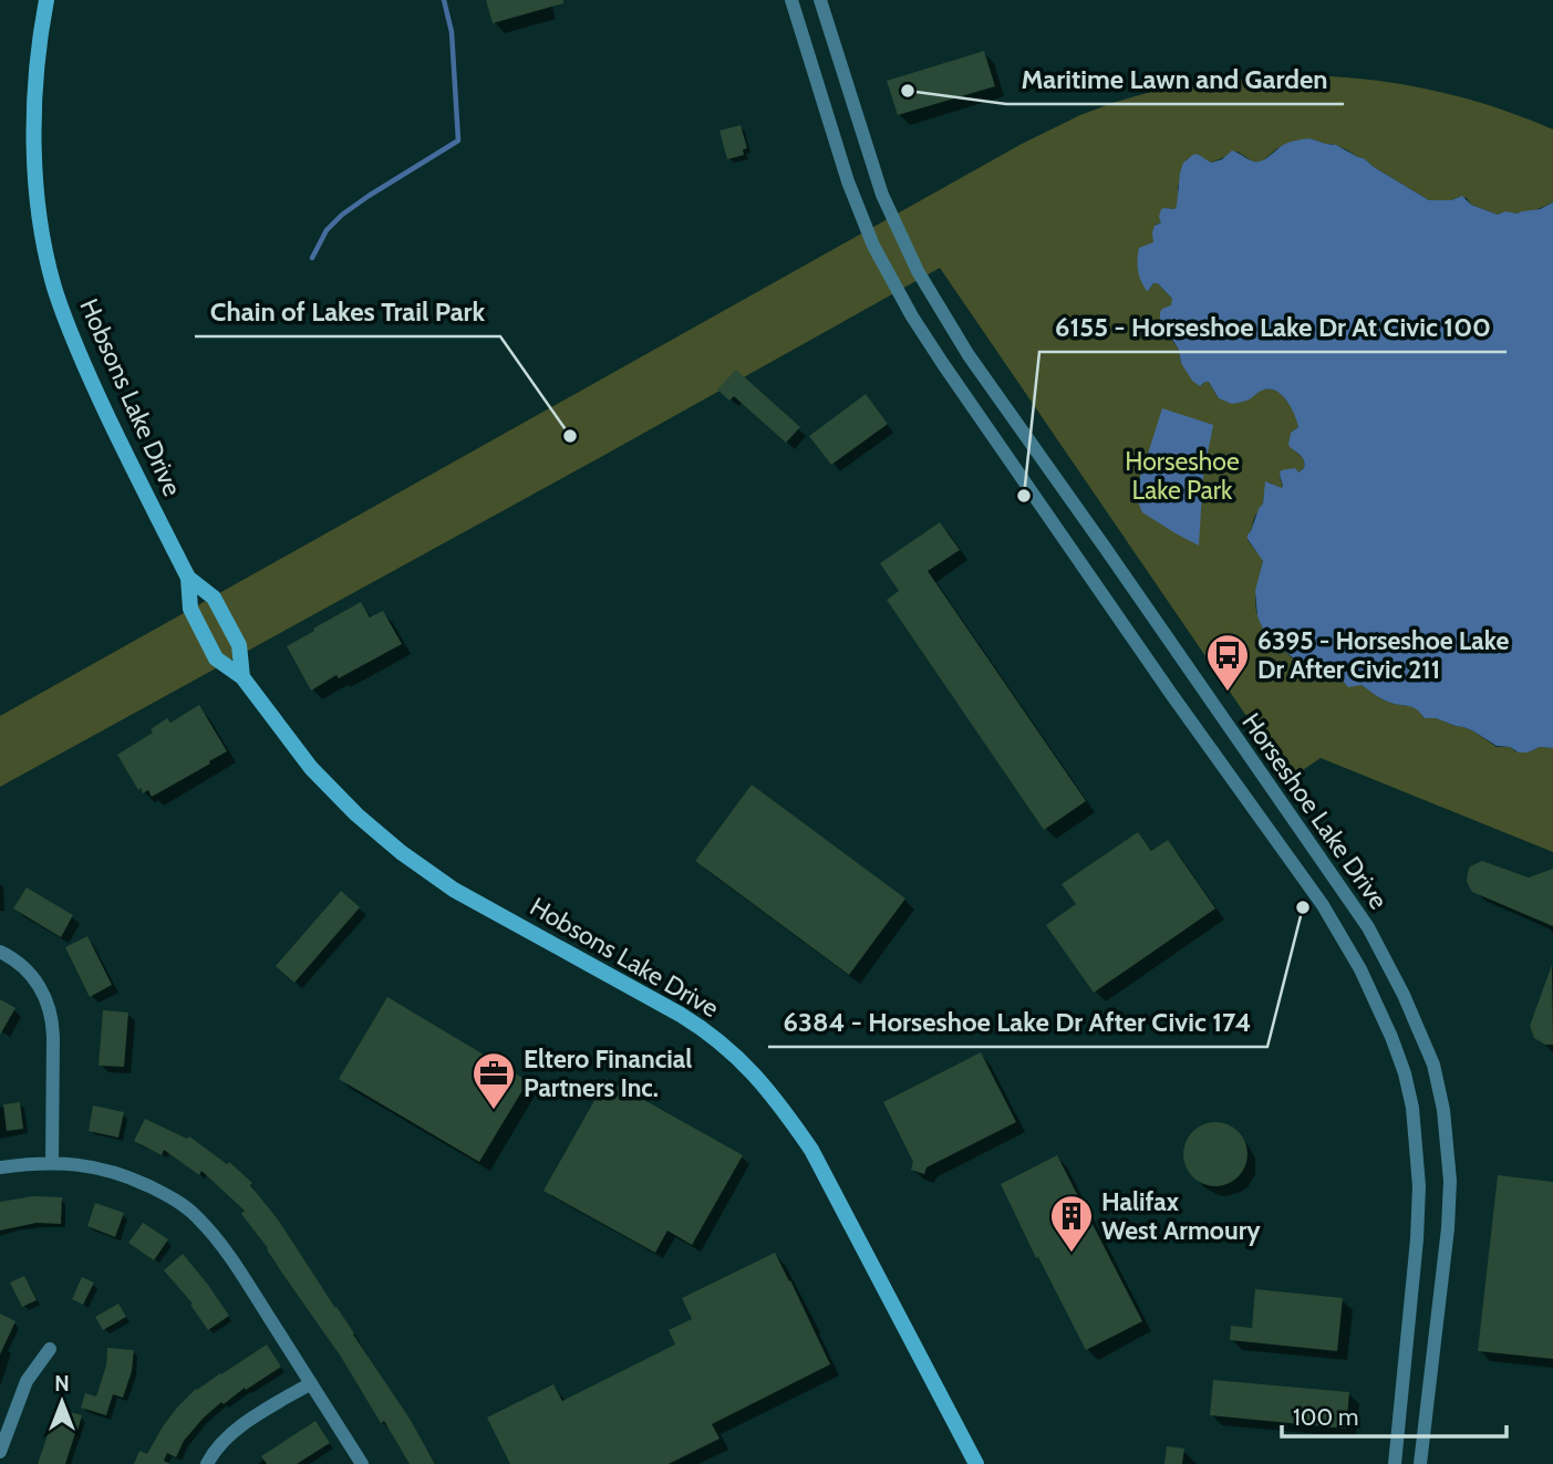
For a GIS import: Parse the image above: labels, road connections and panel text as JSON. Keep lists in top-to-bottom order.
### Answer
{
  "streets": {
    "street": ["Hobsons Lake Drive", "Horseshoe Lake Drive"]
  },
  "parks": ["Horseshoe Lake Park"],
  "places": {
    "other": [
      "Maritime Lawn and Garden",
      "Chain of Lakes Trail Park",
      "6155 - Horseshoe Lake Dr At Civic 100",
      "6384 - Horseshoe Lake Dr After Civic 174"
    ],
    "bus stop": ["6395 - Horseshoe Lake Dr After Civic 211"],
    "office": ["Eltero Financial Partners Inc."],
    "building": ["Halifax West Armoury"]
  },
  "scale_bar": "100 m",
  "north": "top"
}
